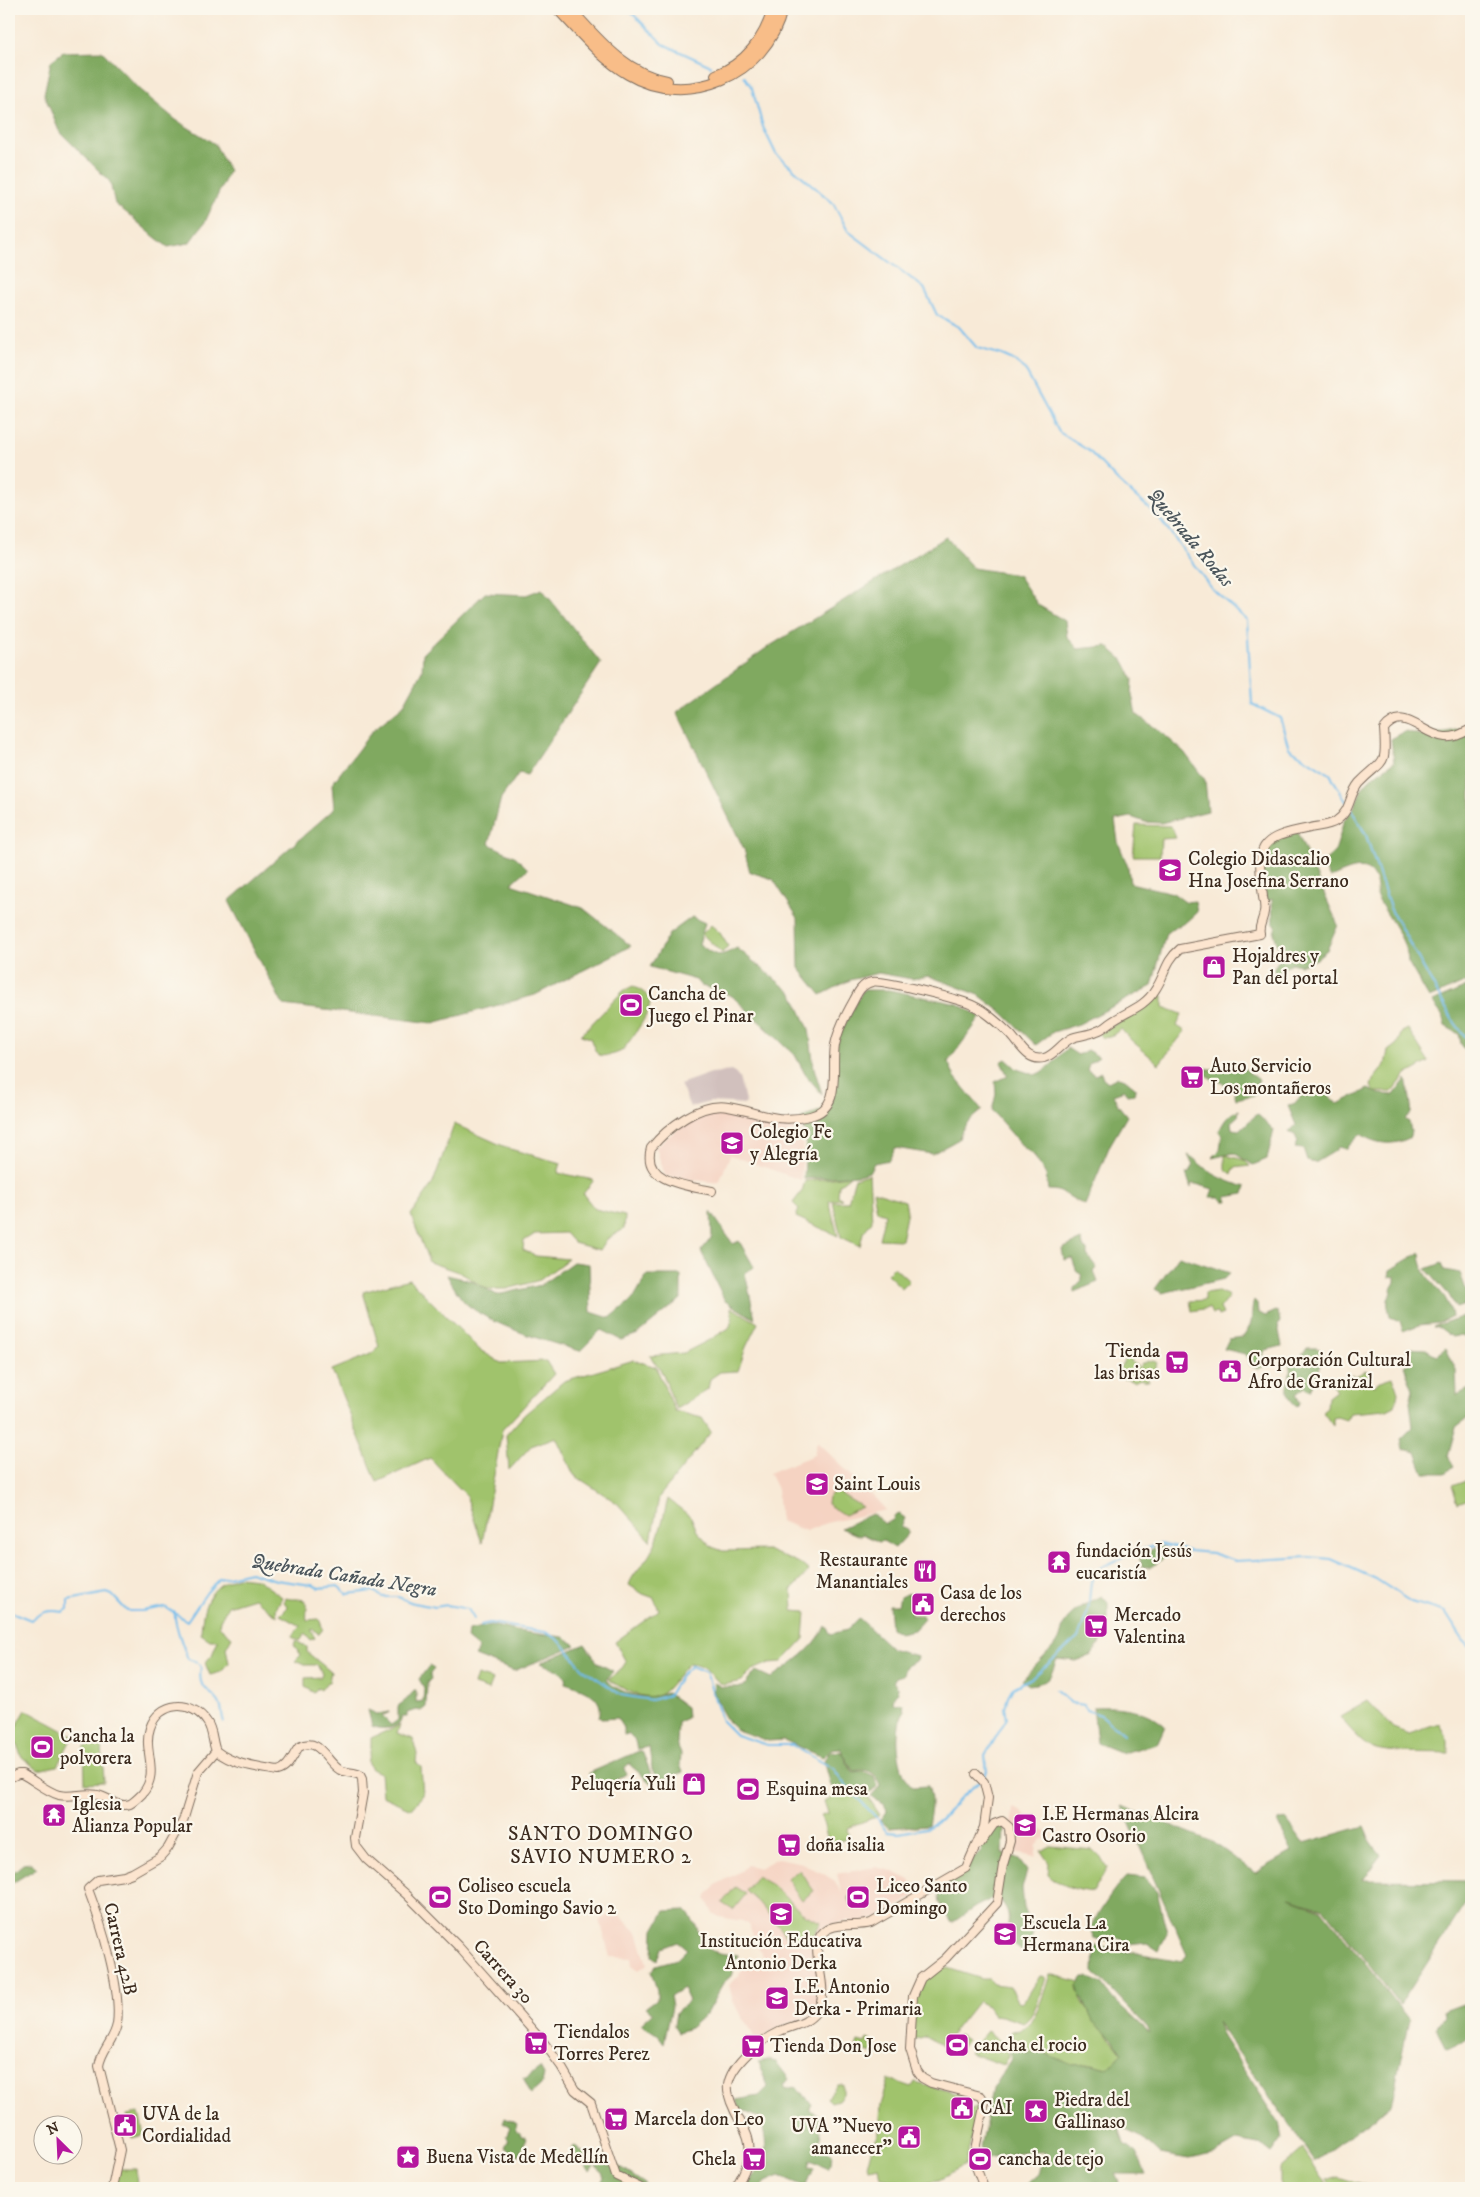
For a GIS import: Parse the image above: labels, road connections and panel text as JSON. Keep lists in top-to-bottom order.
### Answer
{
  "streets": {
    "street": ["Carrera 42B", "Carrera 30"]
  },
  "crossings": [
    ["Carrera 42B", "Carrera 30"]
  ],
  "districts": ["SANTO DOMINGO SAVIO NUMERO 2"],
  "water": ["Quebrada Rodas", "Quebrada Cañada Negra"],
  "places": {
    "school or university": [
      "Colegio Didascalio Hna Josefina Serrano",
      "Colegio Fe y Alegría",
      "Saint Louis",
      "I.E Hermanas Alcira Castro Osorio",
      "Institución Educativa Antonio Derka",
      "Escuela La Hermana Cira",
      "I.E. Antonio Derka - Primaria"
    ],
    "shop": ["Hojaldres y Pan del portal", "Peluqería Yuli"],
    "sports": [
      "Cancha de Juego el Pinar",
      "Cancha la polvorera",
      "Esquina mesa",
      "Coliseo escuela Sto Domingo Savio 2",
      "Liceo Santo Domingo",
      "cancha el rocio",
      "cancha de tejo"
    ],
    "supermarket": [
      "Auto Servicio Los montañeros",
      "Tienda las brisas",
      "Mercado Valentina",
      "doña isalia",
      "Tiendalos Torres Perez",
      "Tienda Don Jose",
      "Marcela don Leo",
      "Chela"
    ],
    "public building": [
      "Corporación Cultural Afro de Granizal",
      "Casa de los derechos",
      "CAI",
      "UVA de la Cordialidad",
      "UVA \"Nuevo amanecer\""
    ],
    "temple": ["fundación Jesús eucaristía", "Iglesia Alianza Popular"],
    "restaurant": ["Restaurante Manantiales"],
    "place": ["Piedra del Gallinaso", "Buena Vista de Medellín"]
  },
  "north": "top left"
}
